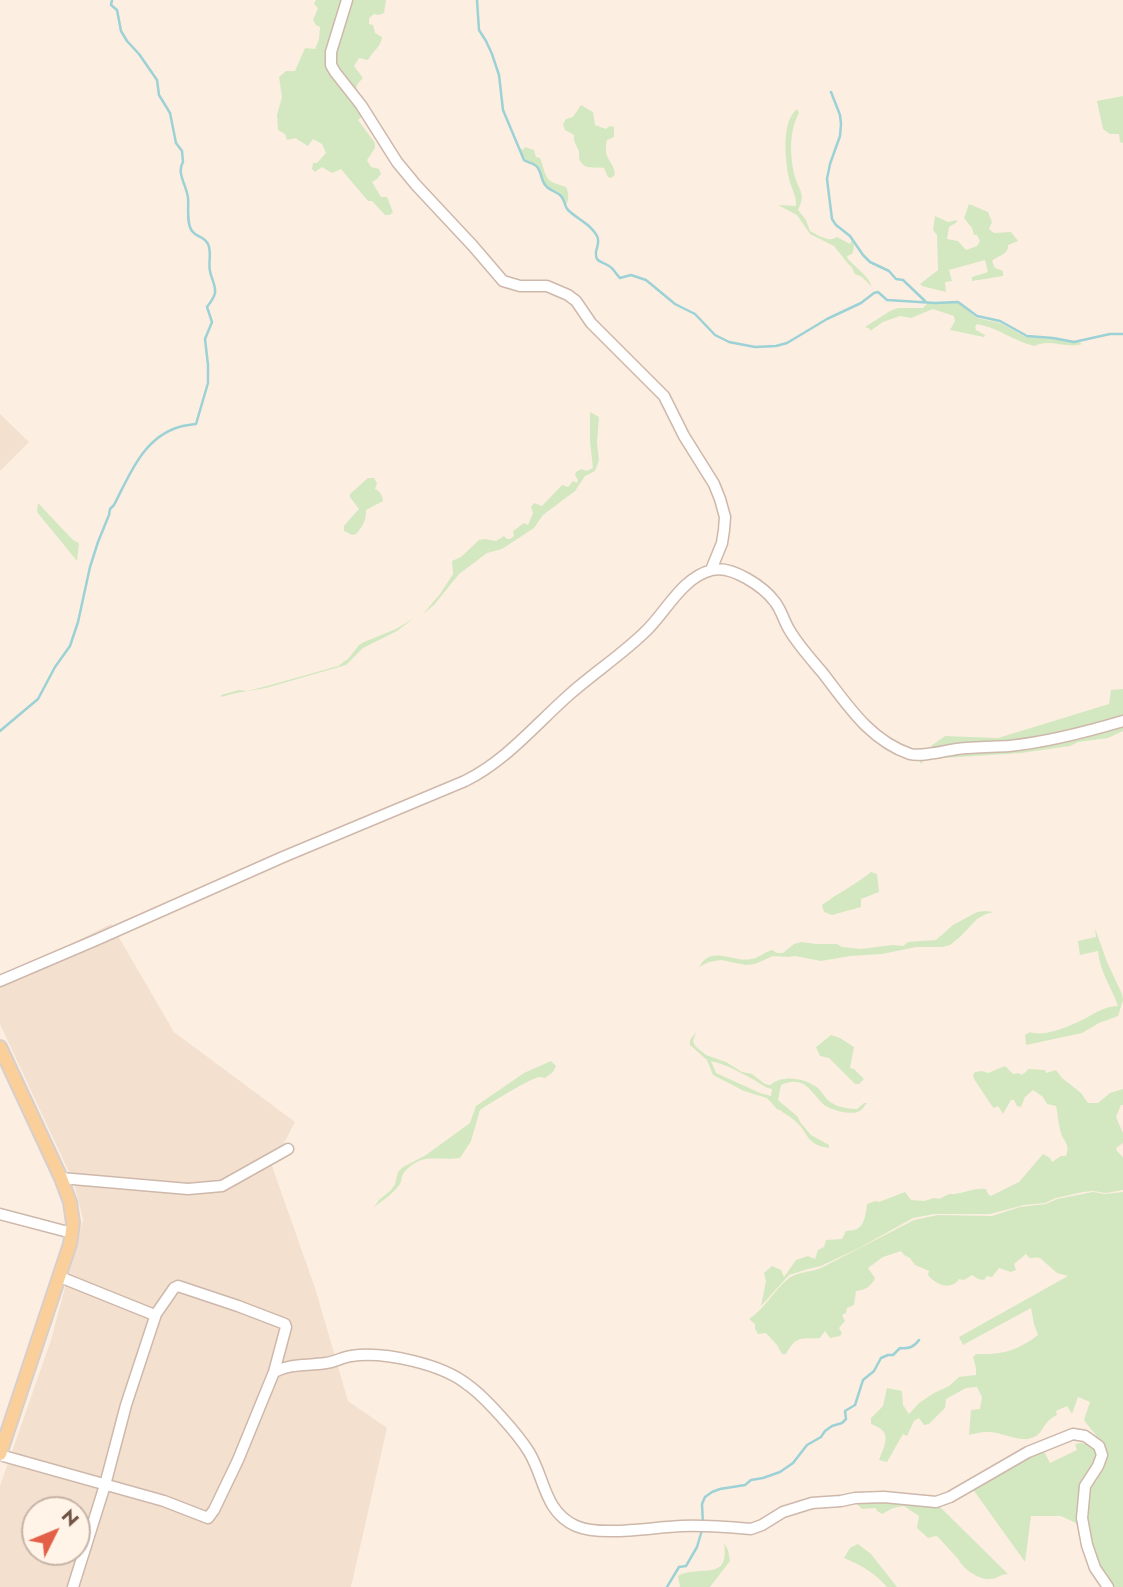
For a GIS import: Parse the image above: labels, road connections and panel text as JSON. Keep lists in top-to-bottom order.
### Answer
{
  "north": "top right"
}
